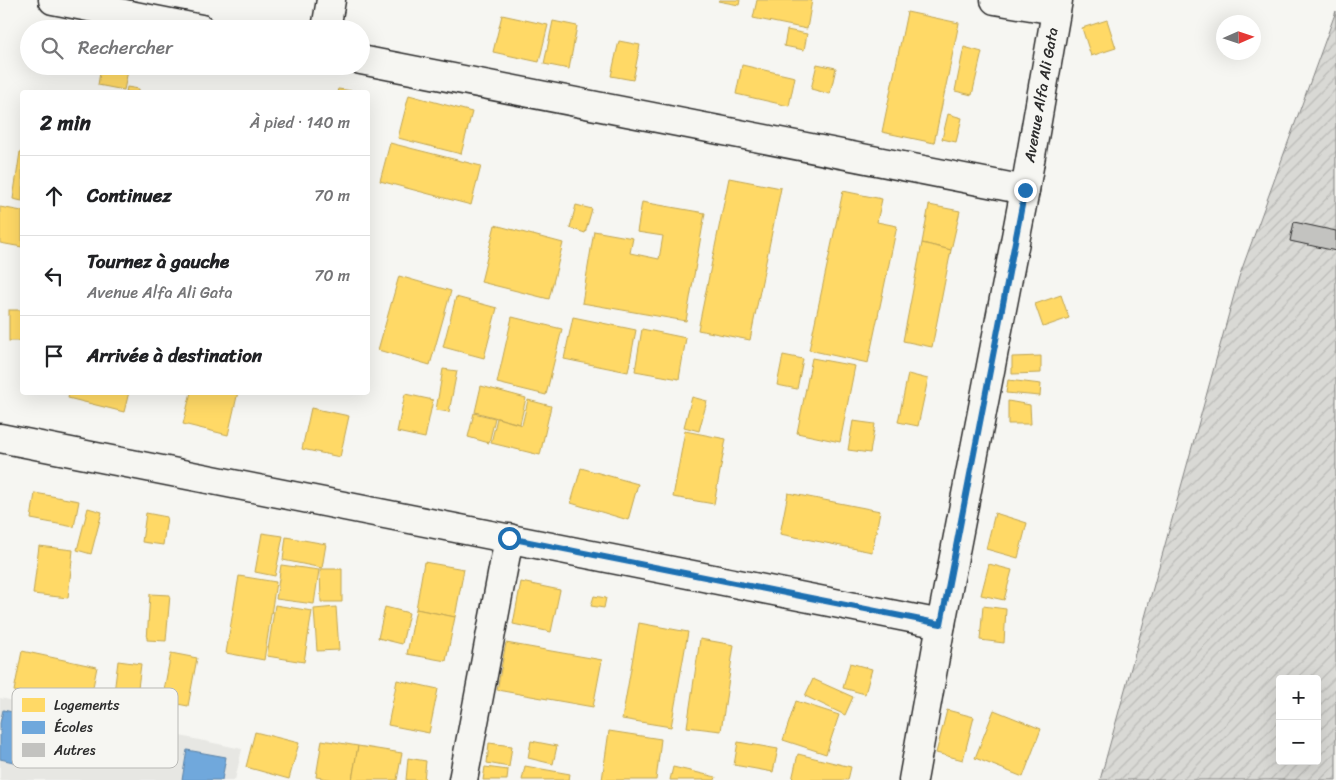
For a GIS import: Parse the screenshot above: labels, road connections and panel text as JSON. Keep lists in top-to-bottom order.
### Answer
{
  "streets": {
    "street": ["Avenue Alfa Ali Gata"]
  },
  "legend": ["Logements", "Écoles", "Autres"],
  "north": "right",
  "page": {
    "search": "Rechercher",
    "heading": ["2 min", "À pied · 140 m"],
    "list": [
      ["Continuez", "70 m"],
      ["Tournez à gauche", "Avenue Alfa Ali Gata", "70 m"],
      "Arrivée à destination"
    ],
    "map_buttons": ["+", "−"]
  }
}
